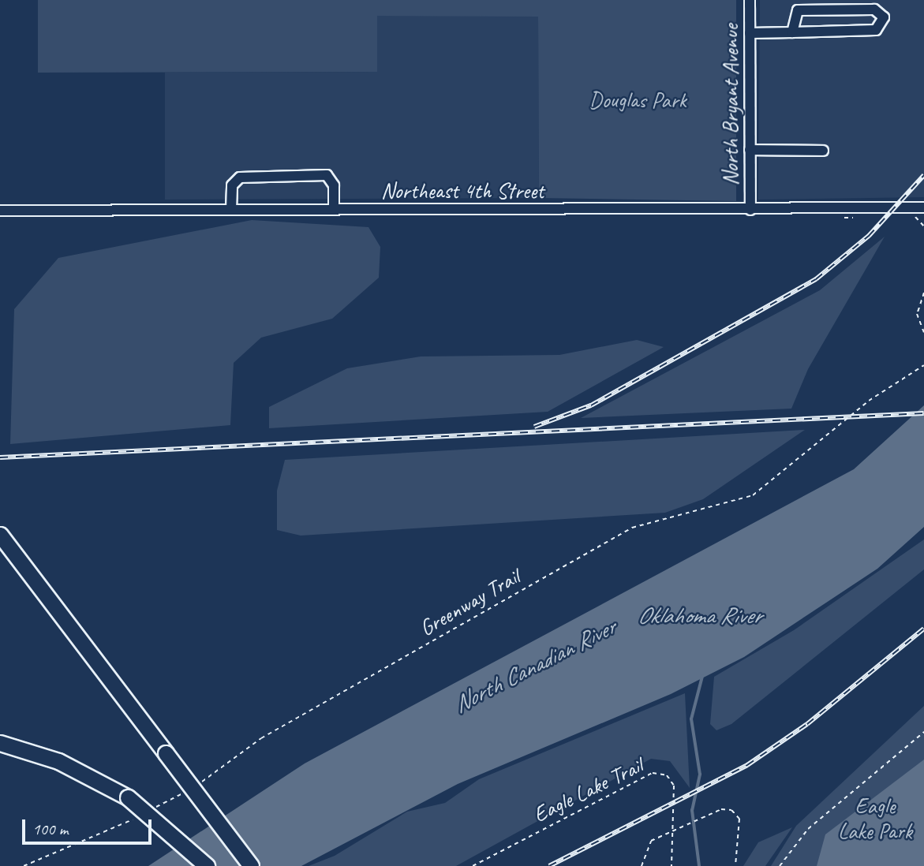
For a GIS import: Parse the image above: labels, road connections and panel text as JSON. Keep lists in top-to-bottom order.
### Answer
{
  "streets": {
    "street": ["North Bryant Avenue", "Northeast 4th Street"],
    "path": ["Greenway Trail", "Eagle Lake Trail"]
  },
  "crossings": [
    ["North Bryant Avenue", "Northeast 4th Street"]
  ],
  "water": ["Oklahoma River", "North Canadian River"],
  "parks": ["Douglas Park", "Eagle Lake Park"],
  "scale_bar": "100 m"
}
